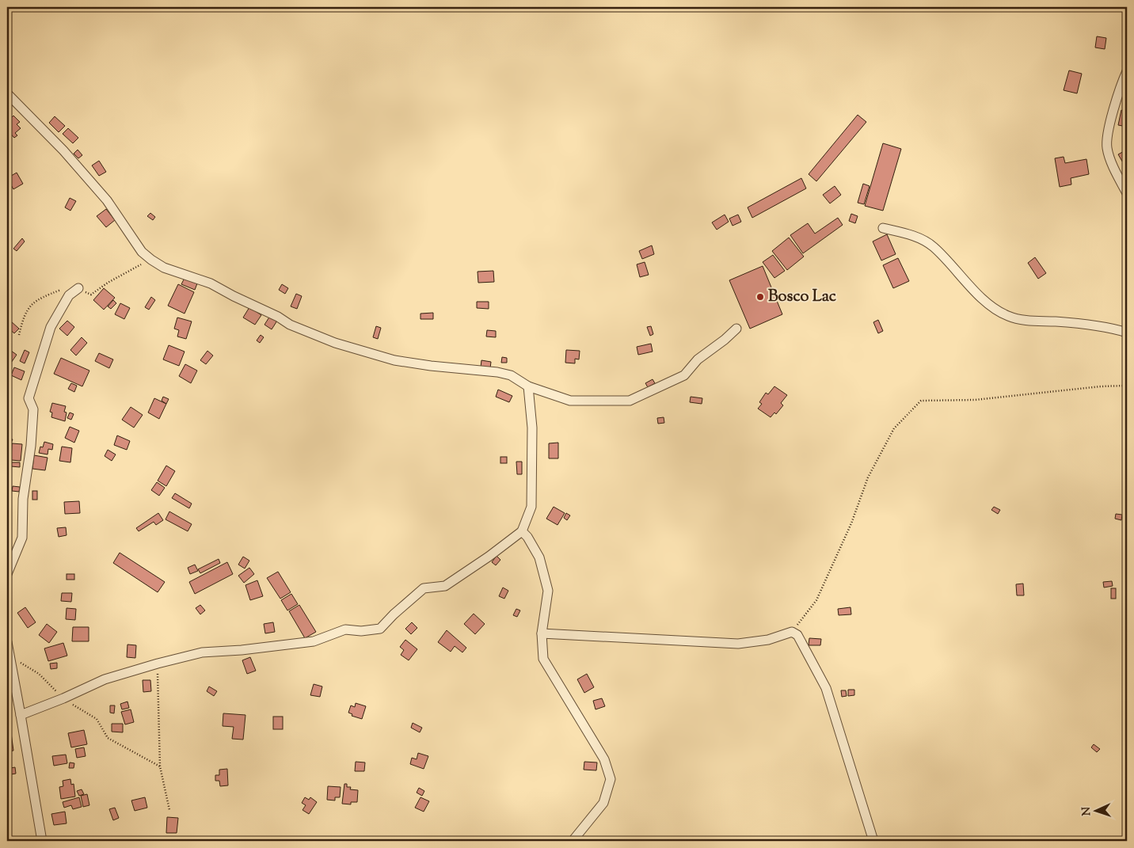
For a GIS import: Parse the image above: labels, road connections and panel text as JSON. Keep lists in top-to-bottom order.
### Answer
{
  "places": ["Bosco Lac"],
  "north": "left"
}
